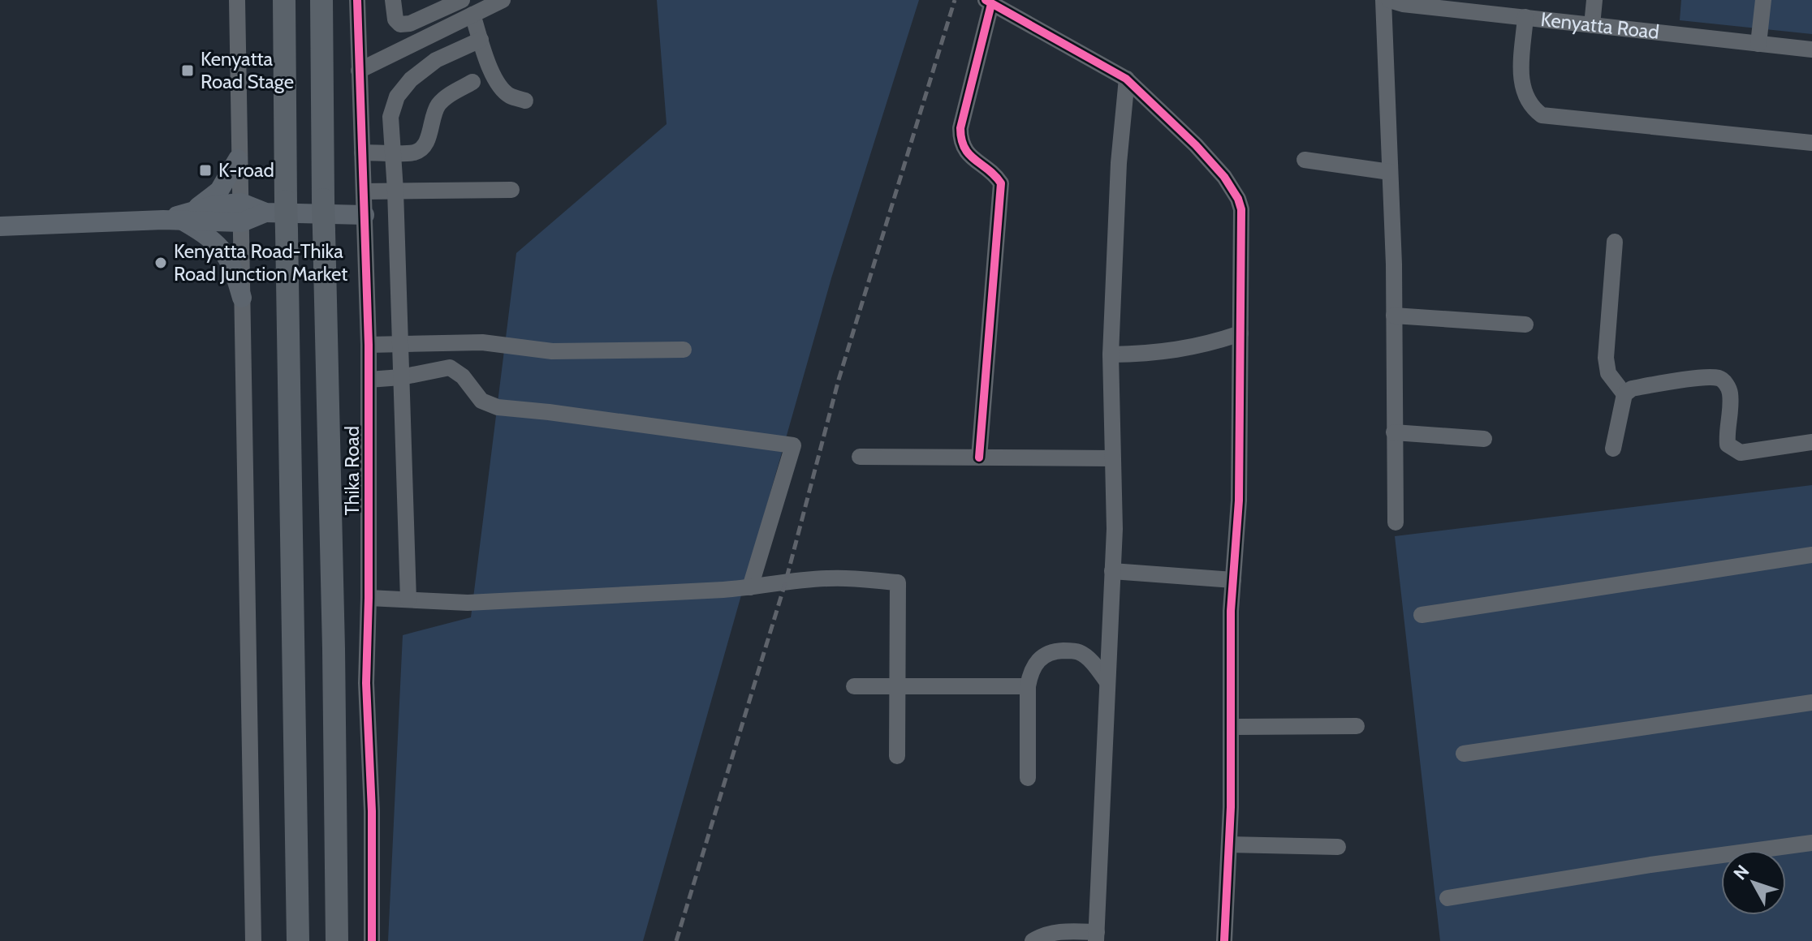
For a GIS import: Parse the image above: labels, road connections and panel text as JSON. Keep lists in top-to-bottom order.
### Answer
{
  "streets": {
    "highway": ["Thika Road"],
    "street": ["Kenyatta Road"]
  },
  "places": {
    "transit": ["Kenyatta Road Stage", "K-road"],
    "other": ["Kenyatta Road-Thika Road Junction Market"]
  },
  "north": "top left"
}
